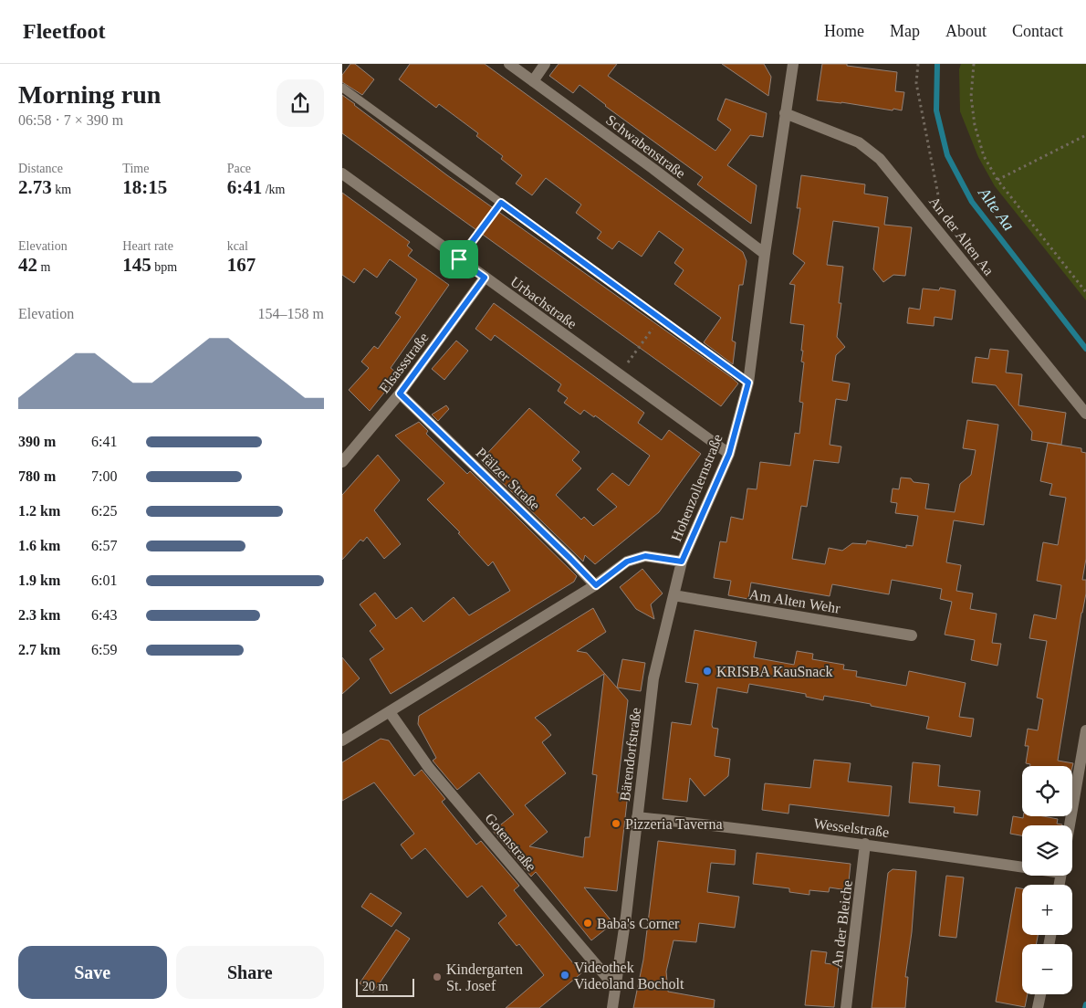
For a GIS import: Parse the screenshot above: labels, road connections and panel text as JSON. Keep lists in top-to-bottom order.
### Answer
{
  "streets": {
    "street": [
      "Schwabenstraße",
      "An der Alten Aa",
      "Urbachstraße",
      "Elsassstraße",
      "Pfälzer Straße",
      "Hohenzollernstraße",
      "Am Alten Wehr",
      "Bärendorfstraße",
      "Wesselstraße",
      "Gotenstraße",
      "An der Bleiche"
    ]
  },
  "crossings": [
    ["Schwabenstraße", "Hohenzollernstraße"],
    ["An der Alten Aa", "Hohenzollernstraße"],
    ["Urbachstraße", "Elsassstraße"],
    ["Urbachstraße", "Hohenzollernstraße"],
    ["Elsassstraße", "Pfälzer Straße"],
    ["Pfälzer Straße", "Hohenzollernstraße"],
    ["Hohenzollernstraße", "Bärendorfstraße"],
    ["Hohenzollernstraße", "Gotenstraße"],
    ["Am Alten Wehr", "Bärendorfstraße"],
    ["Bärendorfstraße", "Wesselstraße"],
    ["Bärendorfstraße", "Gotenstraße"],
    ["Wesselstraße", "An der Bleiche"]
  ],
  "water": ["Alte Aa"],
  "places": [
    "KRISBA KauSnack",
    "Pizzeria Taverna",
    "Baba's Corner",
    "Videothek Videoland Bocholt",
    "Kindergarten St. Josef"
  ],
  "scale_bar": "20 m",
  "page": {
    "header": "Fleetfoot",
    "nav": [
      "Home",
      "Map",
      "About",
      "Contact"
    ],
    "heading": ["Morning run", "06:58 · 7 × 390 m"],
    "stats": [
      ["Distance", "2.73 km"],
      ["Time", "18:15"],
      ["Pace", "6:41 /km"],
      ["Elevation", "42 m"],
      ["Heart rate", "145 bpm"],
      ["kcal", "167"]
    ],
    "chart": ["Elevation", "154–158 m"],
    "list": [
      {
        "name": "390 m",
        "note": "6:41"
      },
      {
        "name": "780 m",
        "note": "7:00"
      },
      {
        "name": "1.2 km",
        "note": "6:25"
      },
      {
        "name": "1.6 km",
        "note": "6:57"
      },
      {
        "name": "1.9 km",
        "note": "6:01"
      },
      {
        "name": "2.3 km",
        "note": "6:43"
      },
      {
        "name": "2.7 km",
        "note": "6:59"
      }
    ],
    "map_buttons": ["+", "−"],
    "buttons": ["Save", "Share"],
    "scale": "20 m"
  }
}
